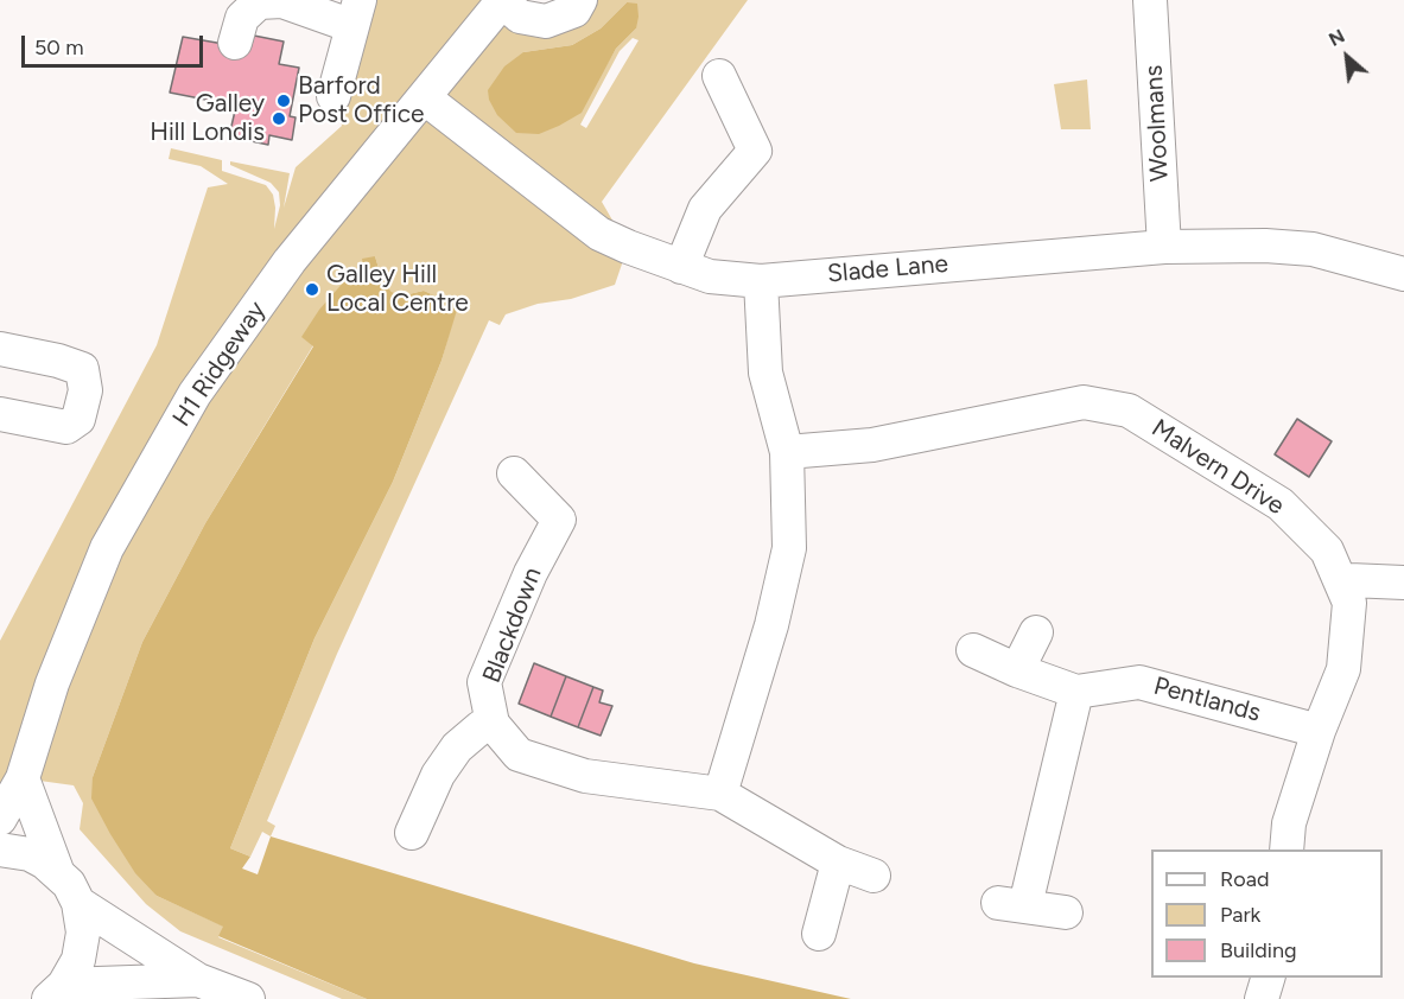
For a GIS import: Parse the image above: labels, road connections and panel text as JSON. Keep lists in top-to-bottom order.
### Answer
{
  "streets": {
    "street": [
      "Woolmans",
      "Slade Lane",
      "H1 Ridgeway",
      "Malvern Drive",
      "Blackdown",
      "Pentlands"
    ]
  },
  "crossings": [
    ["Woolmans", "Slade Lane"],
    ["Slade Lane", "H1 Ridgeway"],
    ["Malvern Drive", "Pentlands"]
  ],
  "places": ["Barford Post Office", "Galley Hill Londis", "Galley Hill Local Centre"],
  "legend": ["Road", "Park", "Building"],
  "scale_bar": "50 m",
  "north": "top left"
}
